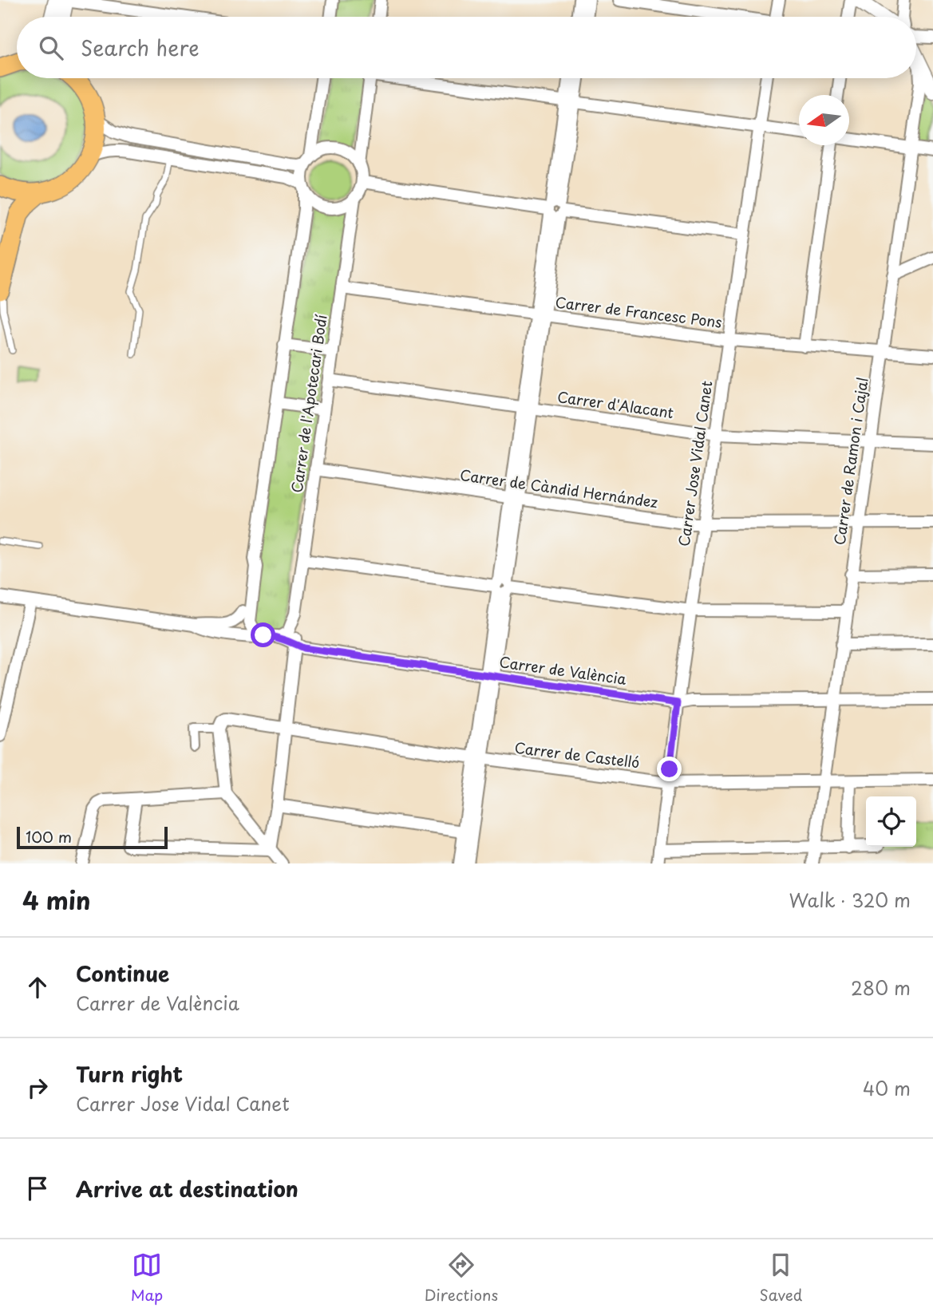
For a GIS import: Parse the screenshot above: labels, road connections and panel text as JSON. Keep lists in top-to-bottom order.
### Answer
{
  "streets": {
    "street": [
      "Carrer de Francesc Pons",
      "Carrer de l'Apotecari Bodí",
      "Carrer d'Alacant",
      "Carrer de Ramon i Cajal",
      "Carrer Jose Vidal Canet",
      "Carrer de Càndid Hernández",
      "Carrer de València",
      "Carrer de Castelló"
    ]
  },
  "crossings": [
    ["Carrer de Francesc Pons", "Carrer de l'Apotecari Bodí"],
    ["Carrer de Francesc Pons", "Carrer de Ramon i Cajal"],
    ["Carrer de Francesc Pons", "Carrer Jose Vidal Canet"],
    ["Carrer de l'Apotecari Bodí", "Carrer d'Alacant"],
    ["Carrer de l'Apotecari Bodí", "Carrer de Càndid Hernández"],
    ["Carrer de l'Apotecari Bodí", "Carrer de València"],
    ["Carrer de l'Apotecari Bodí", "Carrer de Castelló"],
    ["Carrer d'Alacant", "Carrer de Ramon i Cajal"],
    ["Carrer d'Alacant", "Carrer Jose Vidal Canet"],
    ["Carrer de Ramon i Cajal", "Carrer de Càndid Hernández"],
    ["Carrer de Ramon i Cajal", "Carrer de València"],
    ["Carrer de Ramon i Cajal", "Carrer de Castelló"],
    ["Carrer Jose Vidal Canet", "Carrer de Càndid Hernández"],
    ["Carrer Jose Vidal Canet", "Carrer de València"],
    ["Carrer Jose Vidal Canet", "Carrer de Castelló"]
  ],
  "scale_bar": "100 m",
  "north": "left",
  "page": {
    "search": "Search here",
    "scale": "100 m",
    "heading": ["4 min", "Walk · 320 m"],
    "list": [
      ["Continue", "Carrer de València", "280 m"],
      ["Turn right", "Carrer Jose Vidal Canet", "40 m"],
      "Arrive at destination"
    ],
    "nav": ["Map", "Directions", "Saved"]
  }
}
